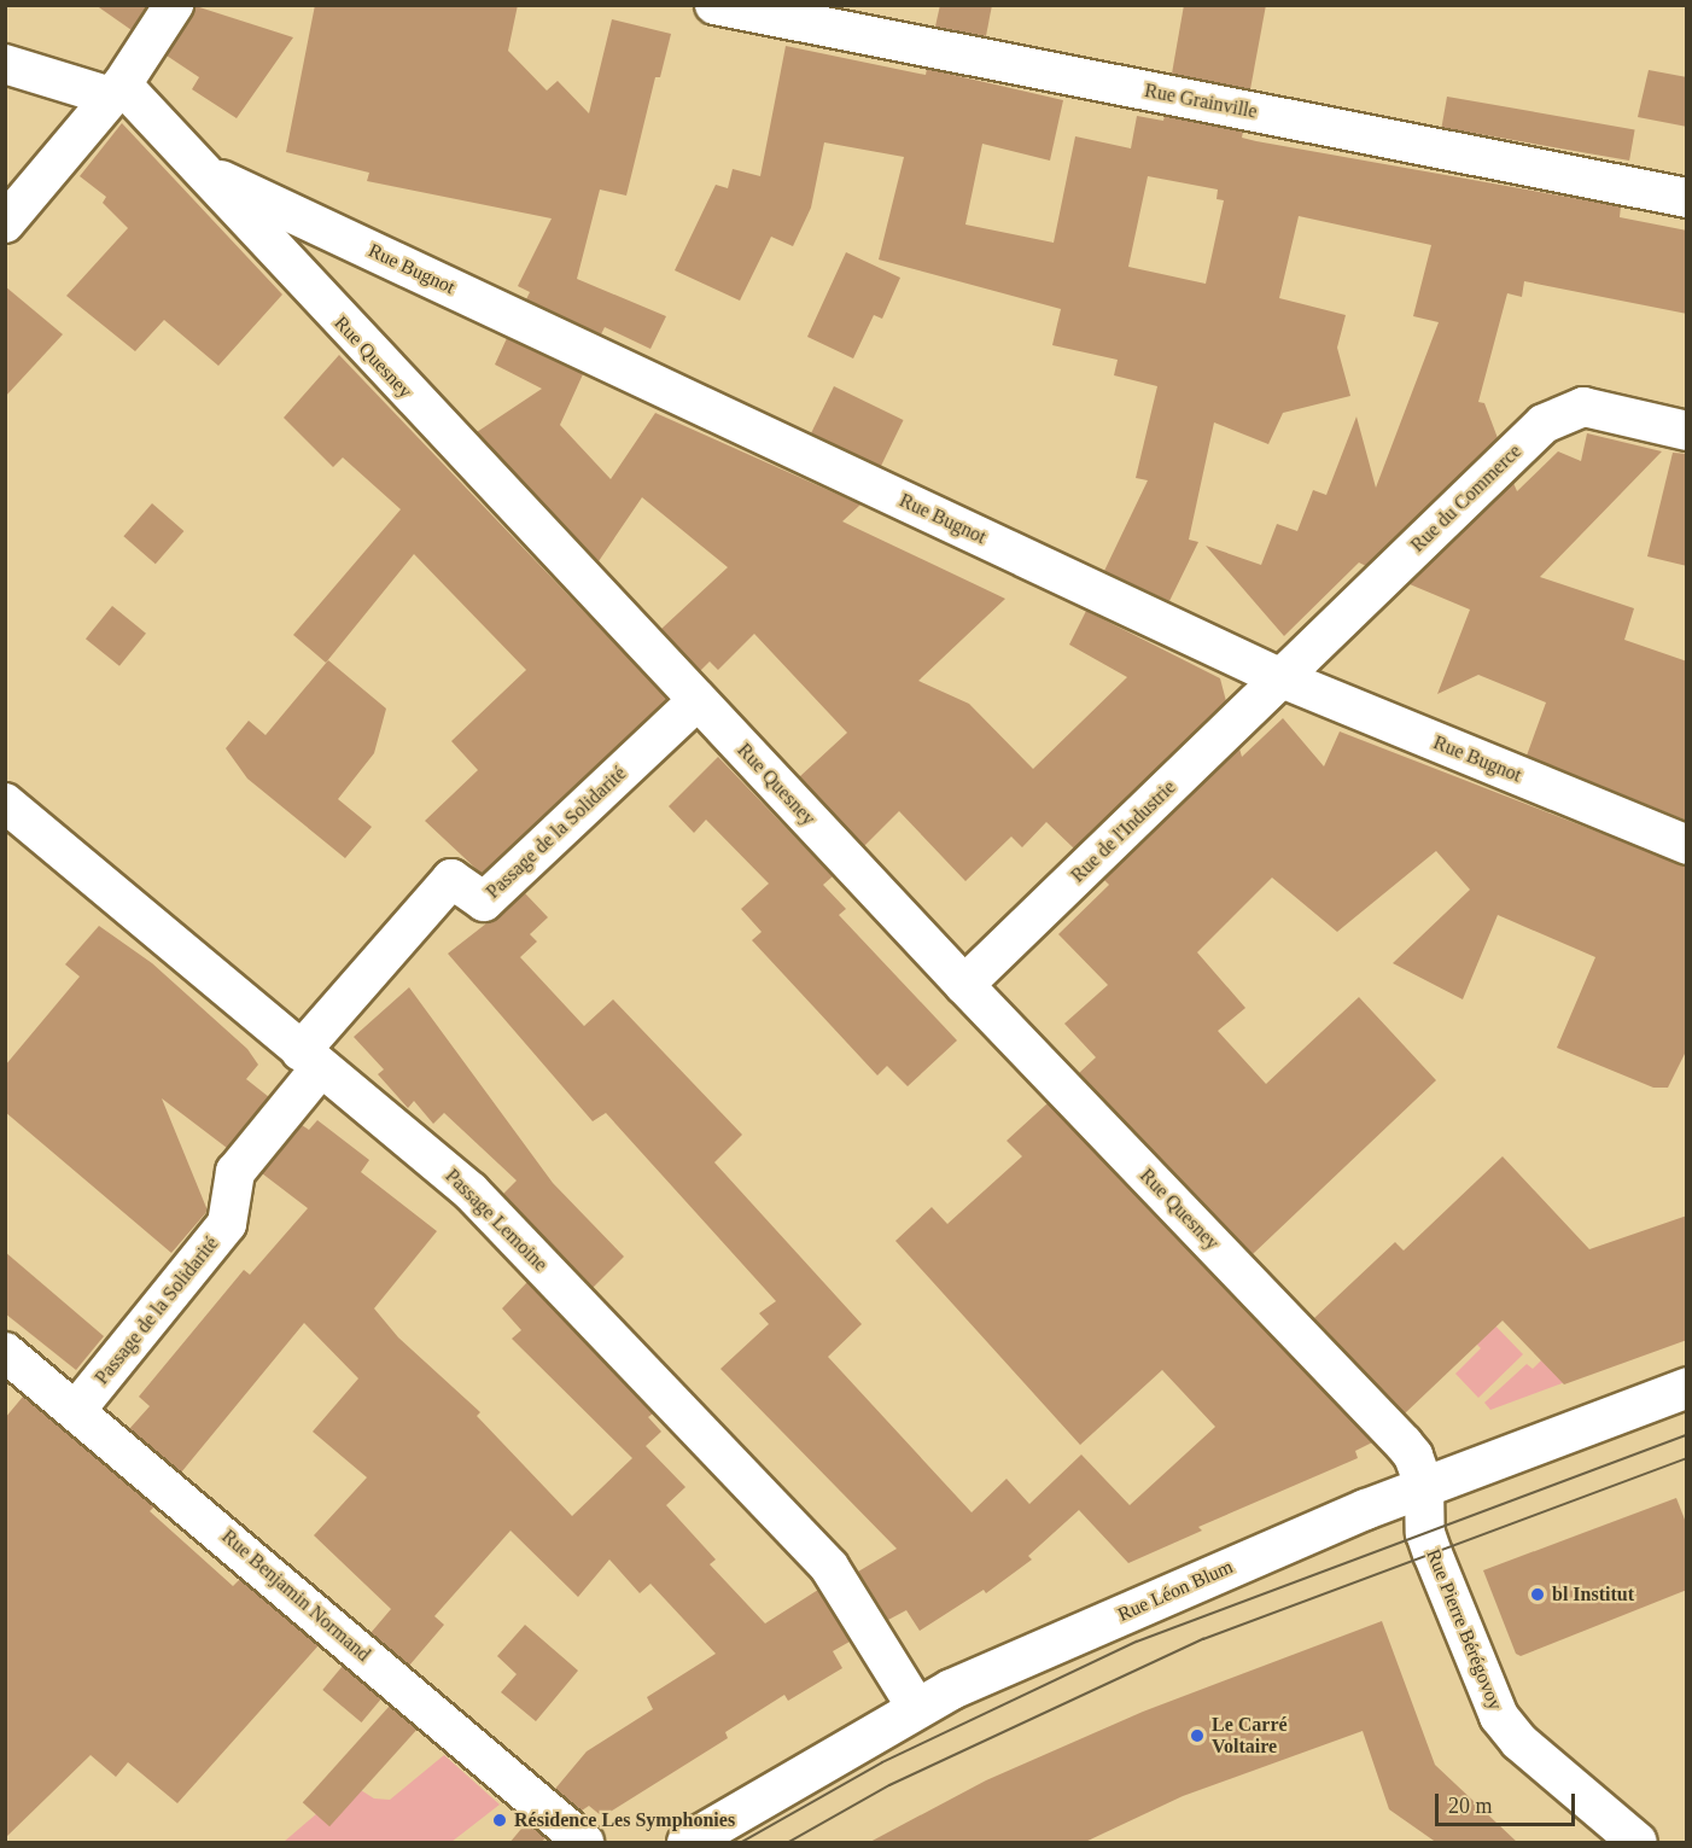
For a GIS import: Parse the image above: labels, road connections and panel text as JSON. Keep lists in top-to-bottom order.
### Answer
{
  "streets": {
    "street": [
      "Rue Grainville",
      "Rue Bugnot",
      "Rue Quesney",
      "Rue du Commerce",
      "Rue de l'Industrie",
      "Passage de la Solidarité",
      "Passage Lemoine",
      "Rue Léon Blum",
      "Rue Benjamin Normand",
      "Rue Pierre Bérégovoy"
    ]
  },
  "crossings": [
    ["Rue Bugnot", "Rue Quesney"],
    ["Rue Bugnot", "Rue du Commerce"],
    ["Rue Bugnot", "Rue de l'Industrie"],
    ["Rue Quesney", "Rue de l'Industrie"],
    ["Rue Quesney", "Passage de la Solidarité"],
    ["Rue Quesney", "Rue Léon Blum"],
    ["Rue Quesney", "Rue Pierre Bérégovoy"],
    ["Rue du Commerce", "Rue de l'Industrie"],
    ["Passage de la Solidarité", "Passage Lemoine"],
    ["Passage de la Solidarité", "Rue Benjamin Normand"],
    ["Passage Lemoine", "Rue Léon Blum"],
    ["Rue Léon Blum", "Rue Pierre Bérégovoy"]
  ],
  "places": ["bl Institut", "Le Carré Voltaire", "Résidence Les Symphonies"],
  "scale_bar": "20 m"
}
